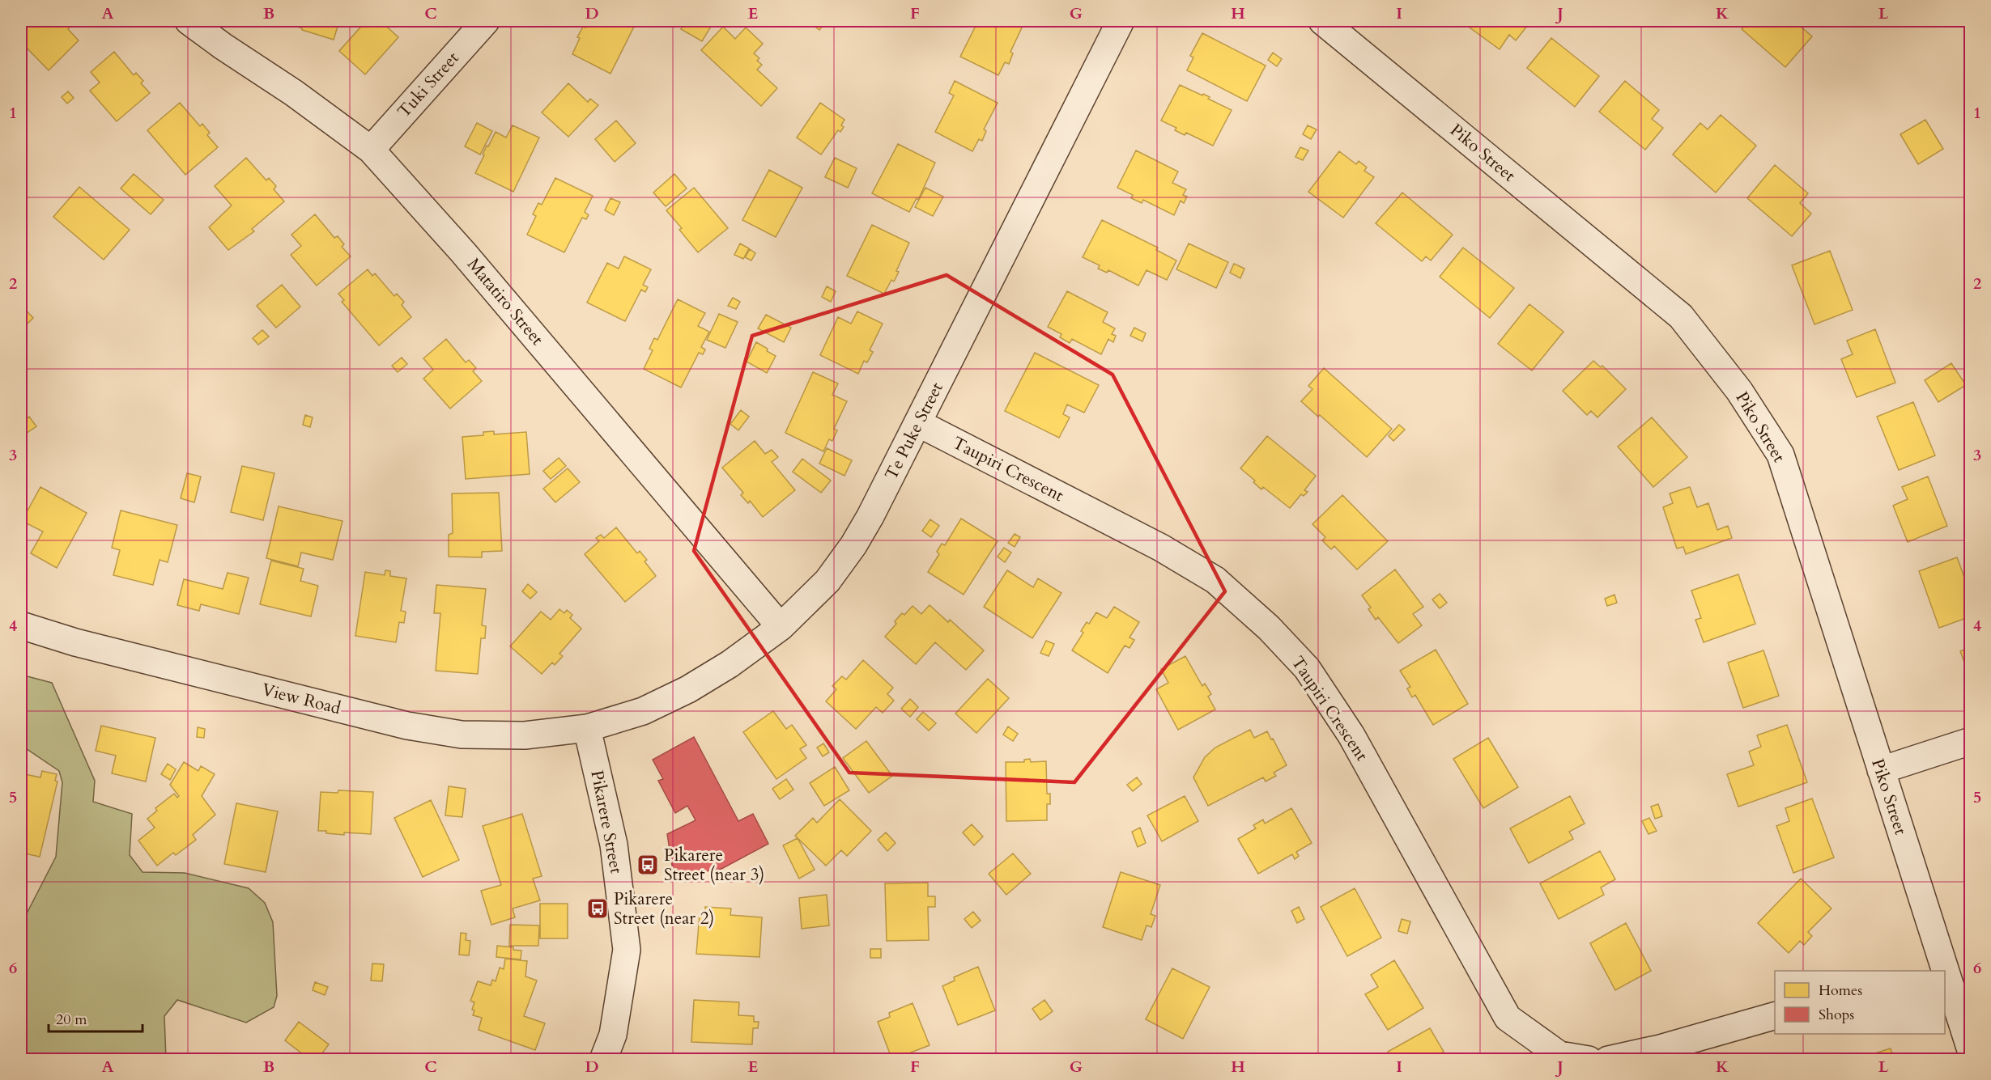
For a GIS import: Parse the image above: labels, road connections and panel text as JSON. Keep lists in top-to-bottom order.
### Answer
{
  "streets": {
    "street": [
      "Tuki Street",
      "Piko Street",
      "Matatiro Street",
      "Te Puke Street",
      "Taupiri Crescent",
      "View Road",
      "Pikarere Street"
    ]
  },
  "crossings": [
    ["Tuki Street", "Matatiro Street"],
    ["Matatiro Street", "Te Puke Street"],
    ["Te Puke Street", "Taupiri Crescent"],
    ["Te Puke Street", "View Road"],
    ["Te Puke Street", "Pikarere Street"],
    ["View Road", "Pikarere Street"]
  ],
  "places": {
    "bus stop": ["Pikarere Street (near 3)", "Pikarere Street (near 2)"]
  },
  "legend": ["Homes", "Shops"],
  "scale_bar": "20 m",
  "grid": {
    "columns": [
      "A",
      "B",
      "C",
      "D",
      "E",
      "F",
      "G",
      "H",
      "I",
      "J",
      "K",
      "L"
    ],
    "rows": [
      "1",
      "2",
      "3",
      "4",
      "5",
      "6"
    ]
  }
}
